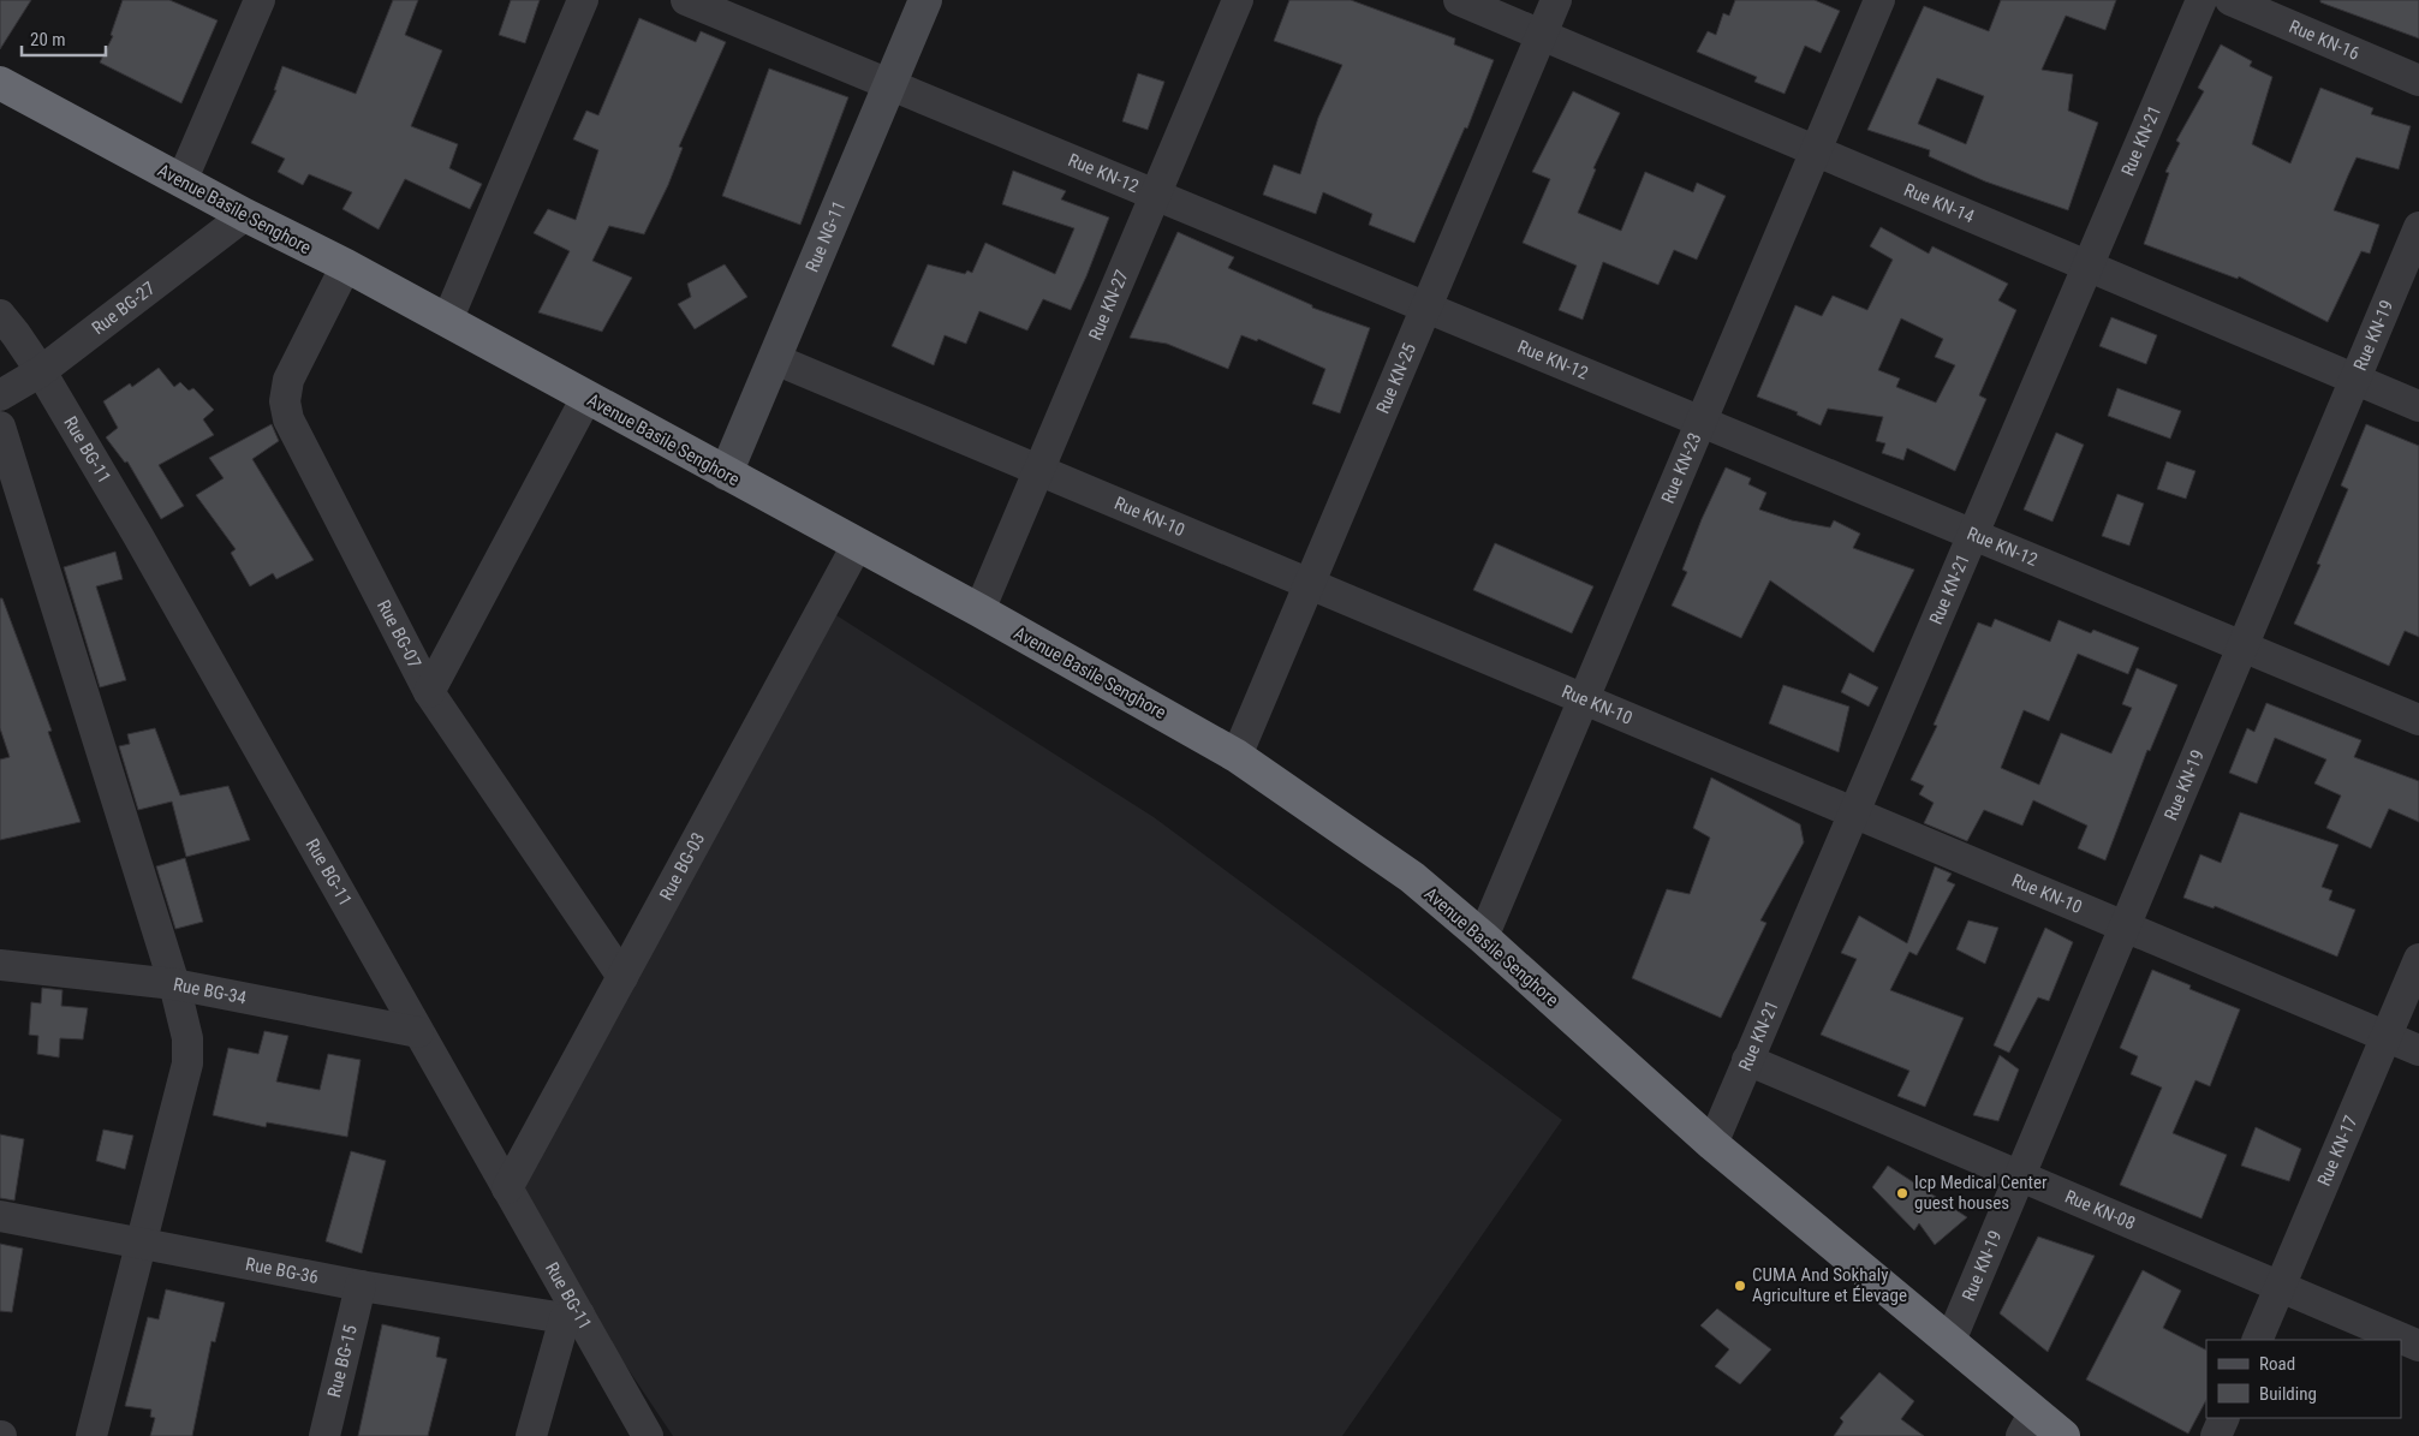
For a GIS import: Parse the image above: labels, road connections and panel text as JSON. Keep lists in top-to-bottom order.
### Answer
{
  "streets": {
    "highway": ["Avenue Basile Senghore"],
    "street": [
      "Rue KN-16",
      "Rue KN-21",
      "Rue KN-12",
      "Rue KN-14",
      "Rue NG-11",
      "Rue KN-27",
      "Rue BG-27",
      "Rue KN-19",
      "Rue KN-25",
      "Rue BG-11",
      "Rue KN-23",
      "Rue KN-10",
      "Rue BG-07",
      "Rue BG-03",
      "Rue BG-34",
      "Rue KN-17",
      "Rue KN-08",
      "Rue BG-36",
      "Rue BG-15"
    ]
  },
  "crossings": [
    ["Rue KN-21", "Rue KN-12"],
    ["Rue KN-21", "Rue KN-14"],
    ["Rue KN-21", "Avenue Basile Senghore"],
    ["Rue KN-21", "Rue KN-10"],
    ["Rue KN-21", "Rue KN-08"],
    ["Rue KN-12", "Rue NG-11"],
    ["Rue KN-12", "Rue KN-27"],
    ["Rue KN-12", "Rue KN-19"],
    ["Rue KN-12", "Rue KN-25"],
    ["Rue KN-12", "Rue KN-23"],
    ["Rue KN-14", "Rue KN-19"],
    ["Rue KN-14", "Rue KN-25"],
    ["Rue KN-14", "Rue KN-23"],
    ["Avenue Basile Senghore", "Rue NG-11"],
    ["Avenue Basile Senghore", "Rue KN-27"],
    ["Avenue Basile Senghore", "Rue BG-27"],
    ["Avenue Basile Senghore", "Rue KN-19"],
    ["Avenue Basile Senghore", "Rue KN-25"],
    ["Avenue Basile Senghore", "Rue KN-23"],
    ["Avenue Basile Senghore", "Rue BG-07"],
    ["Avenue Basile Senghore", "Rue BG-03"],
    ["Rue NG-11", "Rue KN-10"],
    ["Rue KN-27", "Rue KN-10"],
    ["Rue BG-27", "Rue BG-11"],
    ["Rue KN-19", "Rue KN-10"],
    ["Rue KN-19", "Rue KN-08"],
    ["Rue KN-25", "Rue KN-10"],
    ["Rue BG-11", "Rue BG-03"],
    ["Rue BG-11", "Rue BG-34"],
    ["Rue BG-11", "Rue BG-36"],
    ["Rue KN-23", "Rue KN-10"],
    ["Rue KN-10", "Rue KN-17"],
    ["Rue BG-07", "Rue BG-03"],
    ["Rue KN-17", "Rue KN-08"],
    ["Rue BG-36", "Rue BG-15"]
  ],
  "places": ["Icp Medical Center guest houses", "CUMA And Sokhaly Agriculture et Élevage"],
  "legend": ["Road", "Building"],
  "scale_bar": "20 m"
}
